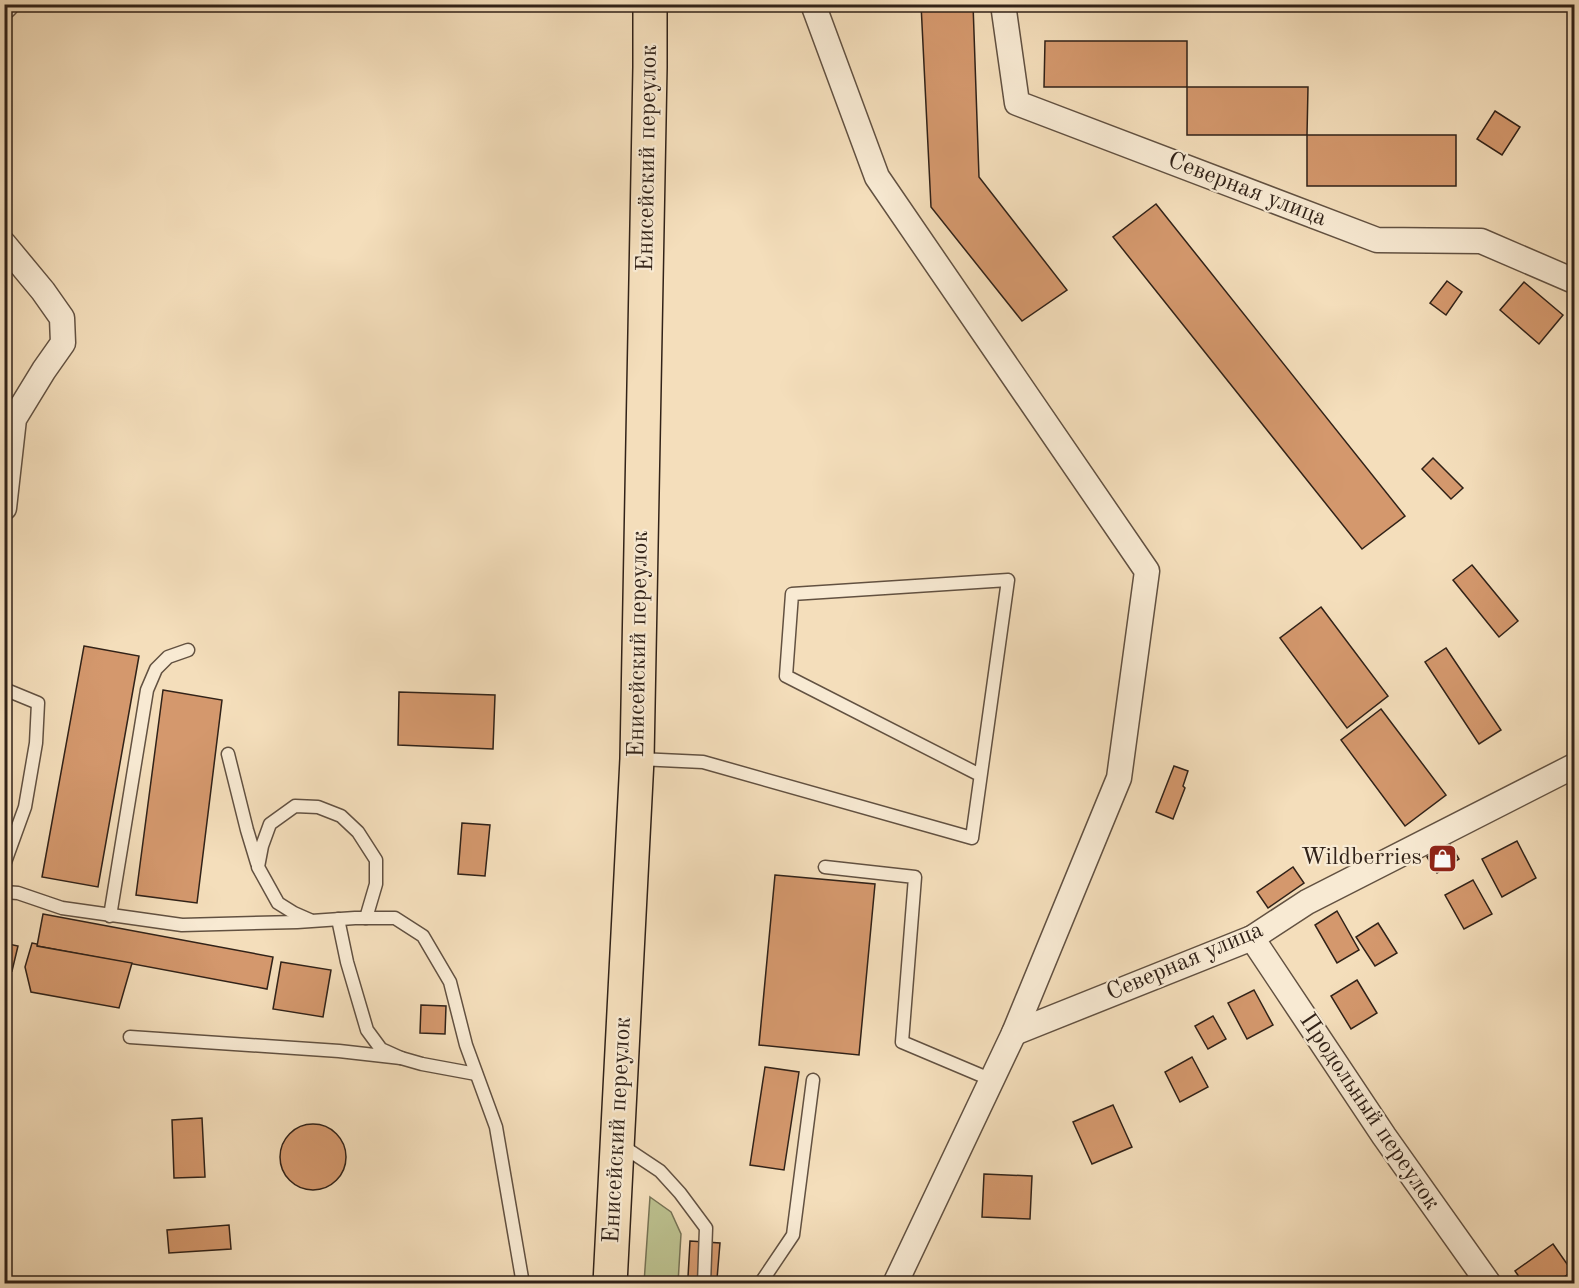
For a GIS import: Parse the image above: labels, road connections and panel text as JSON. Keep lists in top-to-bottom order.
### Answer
{
  "streets": {
    "main road": ["Енисейский переулок"],
    "street": ["Северная улица", "Продольный переулок"]
  },
  "crossings": [
    ["Северная улица", "Продольный переулок"]
  ],
  "places": {
    "shop": ["Wildberries"]
  }
}
